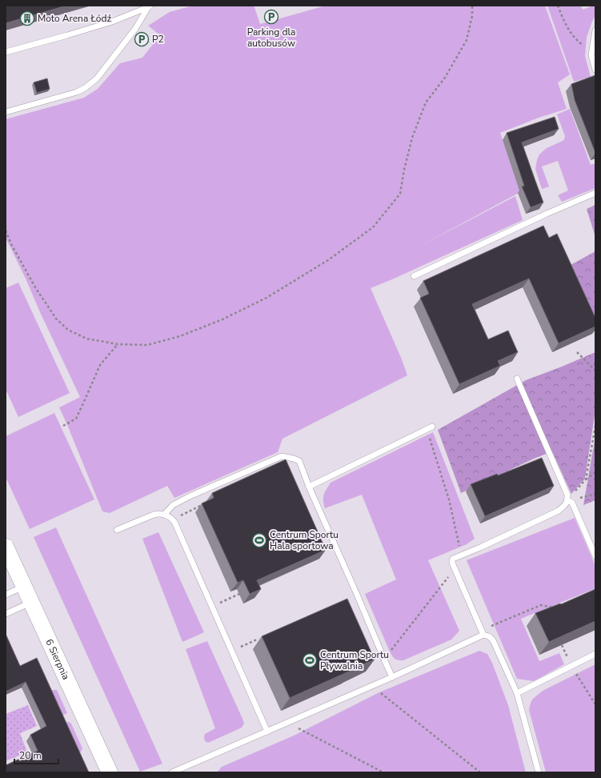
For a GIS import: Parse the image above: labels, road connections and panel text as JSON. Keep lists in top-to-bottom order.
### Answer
{
  "streets": {
    "street": ["6 Sierpnia"]
  },
  "places": {
    "parking": ["Parking dla autobusów", "P2"],
    "building": ["Moto Arena Łódź"],
    "sports": ["Centrum Sportu Hala sportowa", "Centrum Sportu Pływalnia"]
  },
  "scale_bar": "20 m"
}
